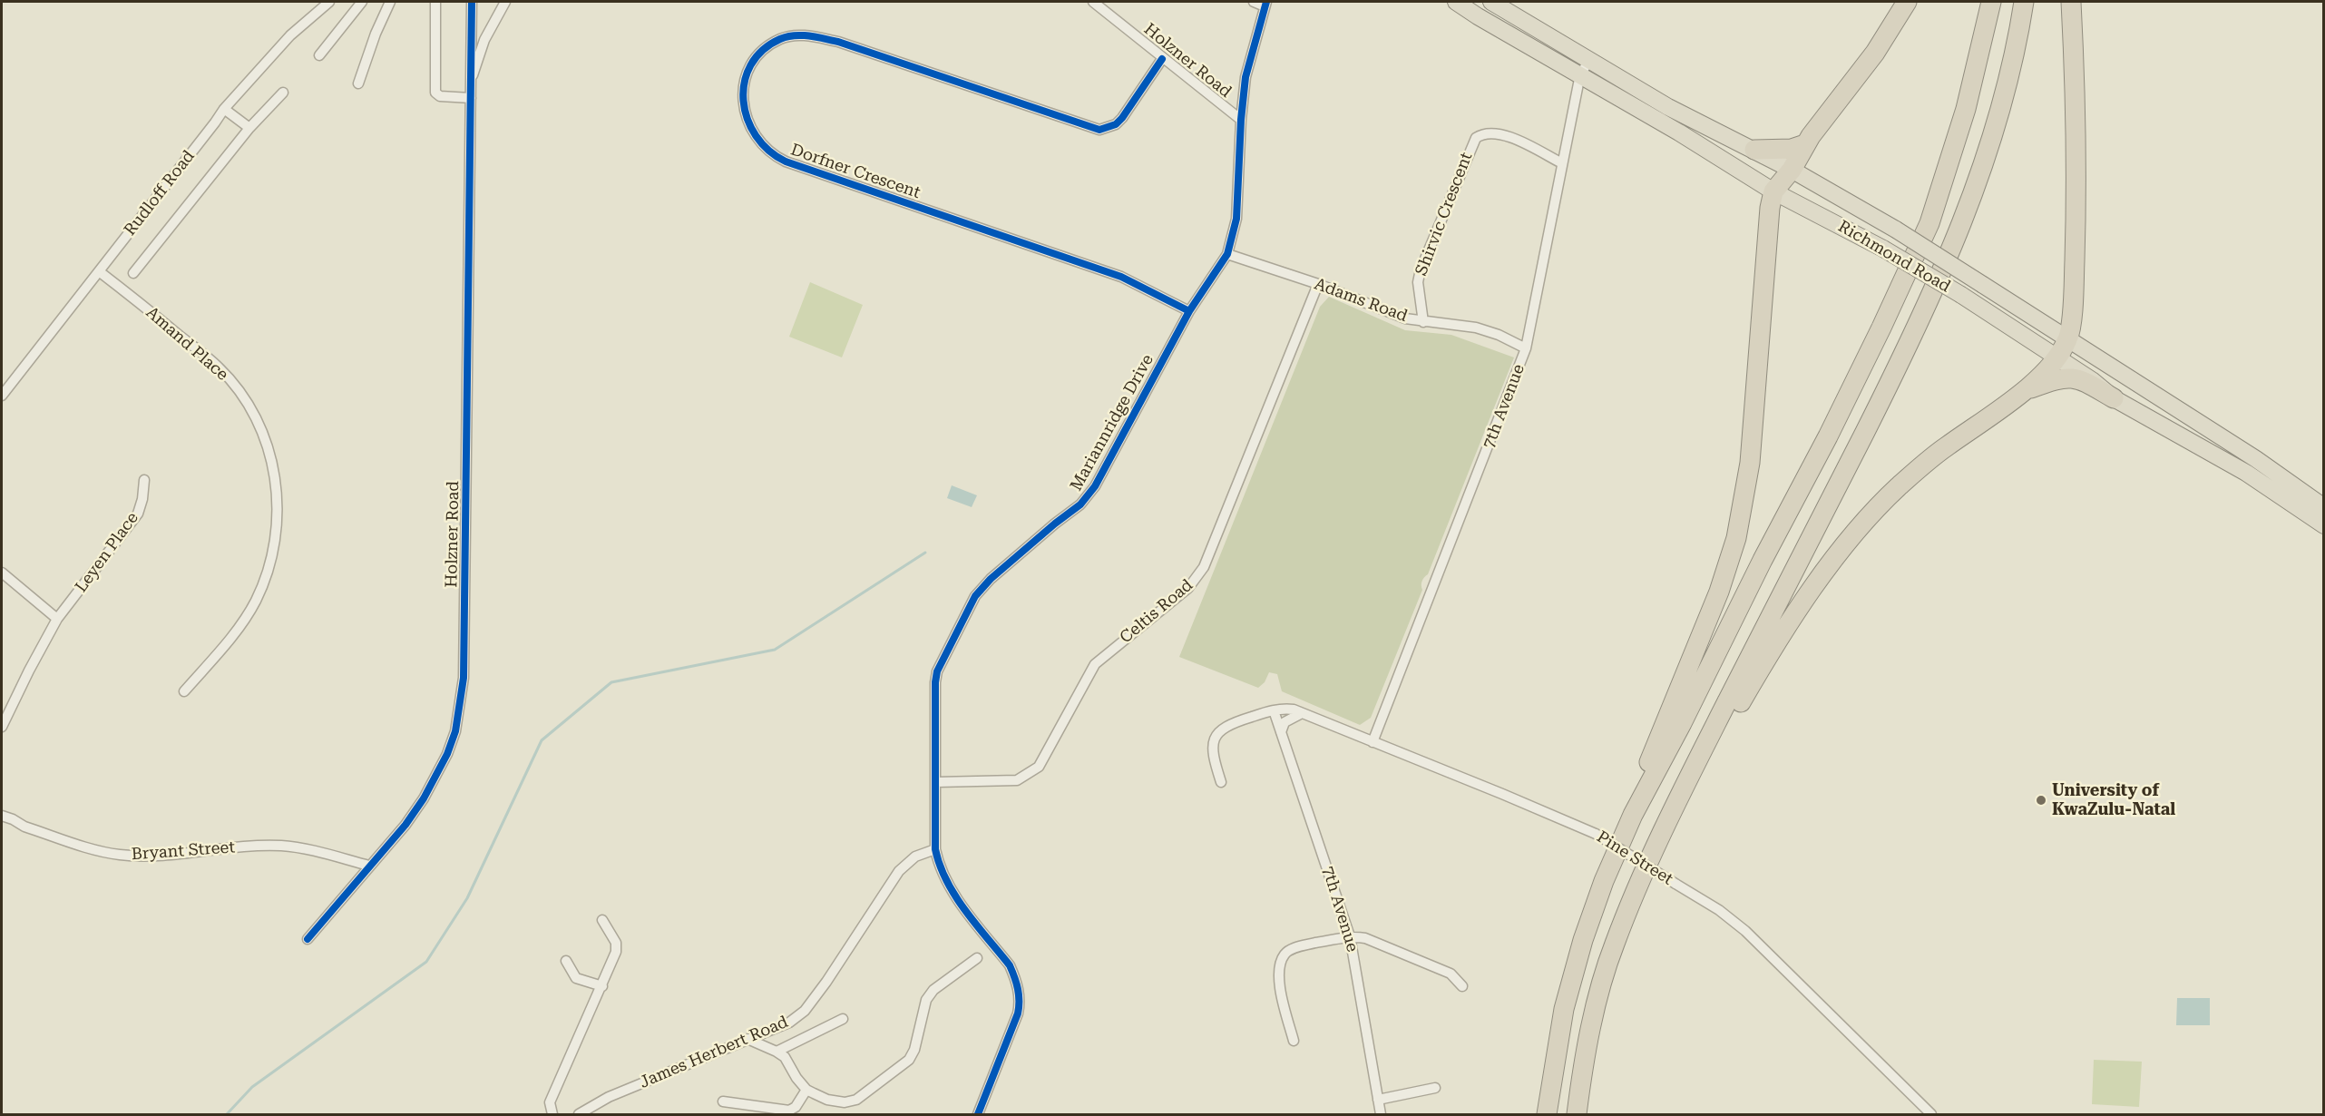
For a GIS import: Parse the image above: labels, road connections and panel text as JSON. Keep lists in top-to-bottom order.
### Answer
{
  "streets": {
    "highway": ["Richmond Road"],
    "street": [
      "Holzner Road",
      "Dorfner Crescent",
      "Rudloff Road",
      "Shirvic Crescent",
      "Adams Road",
      "Amand Place",
      "7th Avenue",
      "Mariannridge Drive",
      "Leyen Place",
      "Celtis Road",
      "Bryant Street",
      "Pine Street",
      "James Herbert Road"
    ]
  },
  "crossings": [
    ["Holzner Road", "Dorfner Crescent"],
    ["Holzner Road", "Mariannridge Drive"],
    ["Holzner Road", "Bryant Street"],
    ["Dorfner Crescent", "Mariannridge Drive"],
    ["Rudloff Road", "Amand Place"],
    ["Shirvic Crescent", "Adams Road"],
    ["Shirvic Crescent", "7th Avenue"],
    ["Richmond Road", "7th Avenue"],
    ["Adams Road", "7th Avenue"],
    ["Adams Road", "Mariannridge Drive"],
    ["Adams Road", "Celtis Road"],
    ["7th Avenue", "Pine Street"],
    ["Mariannridge Drive", "Celtis Road"],
    ["Mariannridge Drive", "James Herbert Road"]
  ],
  "places": ["University of KwaZulu-Natal"]
}
